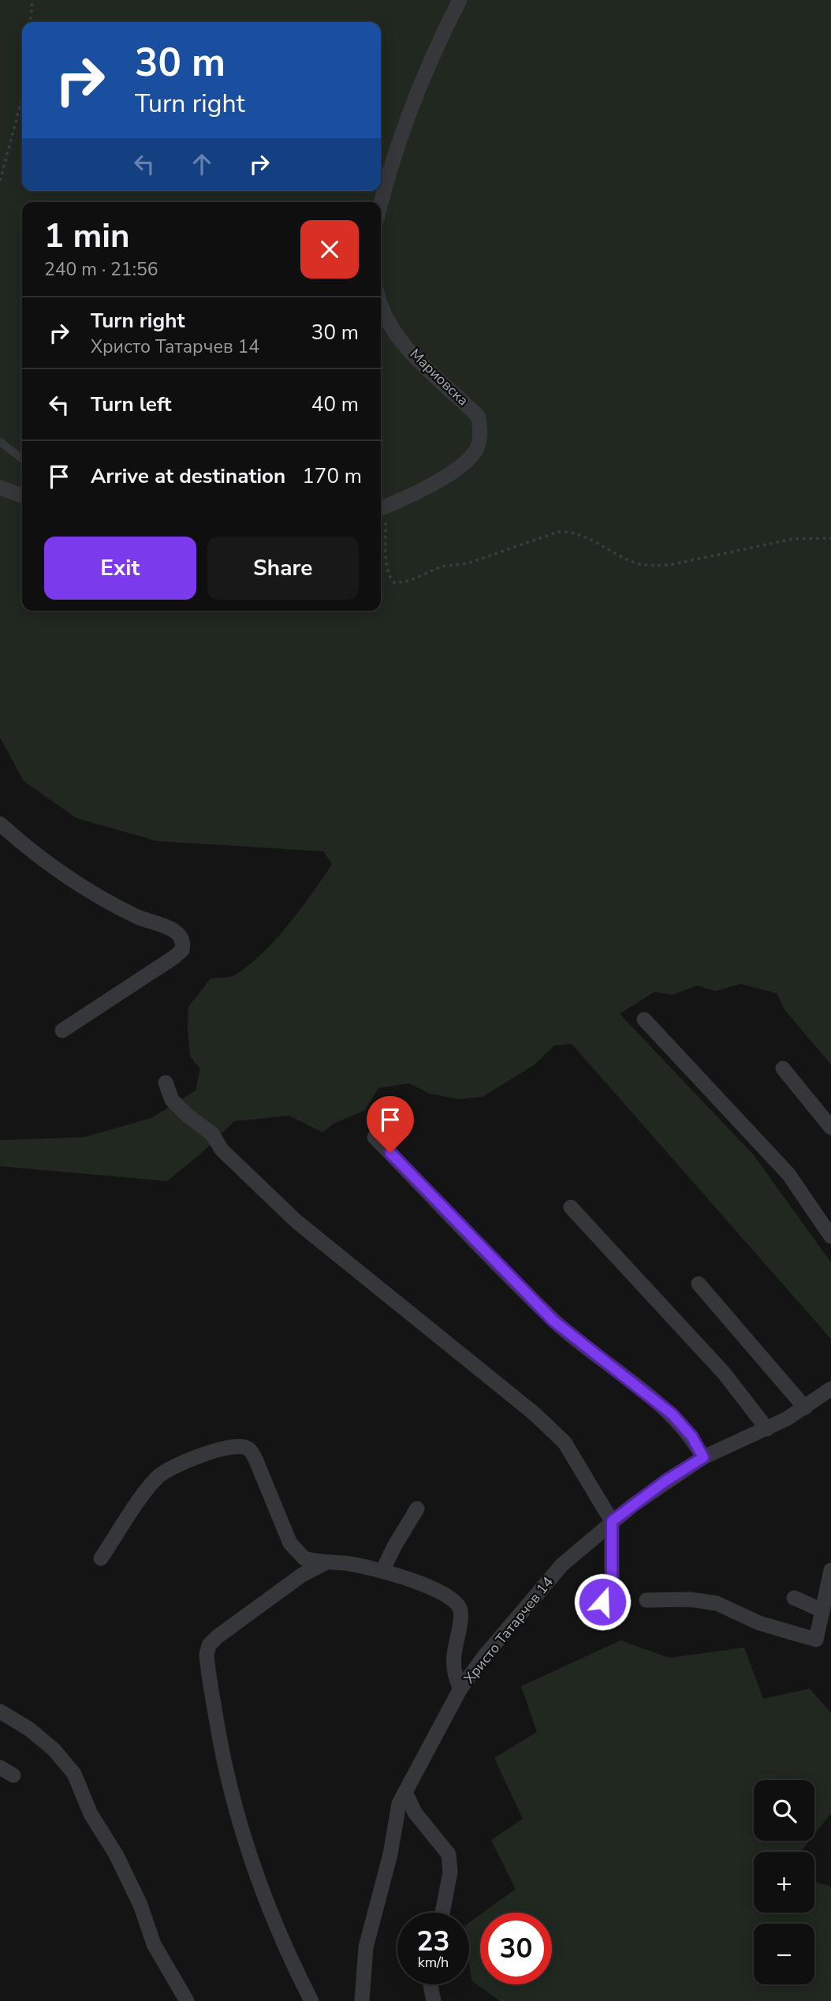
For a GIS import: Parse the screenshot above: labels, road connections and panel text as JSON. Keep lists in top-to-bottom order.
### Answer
{
  "streets": {
    "street": ["Мариовска", "Христо Татарчев 14"]
  },
  "page": {
    "turn": ["30 m", "Turn right"],
    "heading": ["1 min", "240 m · 21:56"],
    "list": [
      {
        "name": "Turn right",
        "note": "Христо Татарчев 14",
        "value": "30 m"
      },
      {
        "name": "Turn left",
        "value": "40 m"
      },
      {
        "name": "Arrive at destination",
        "value": "170 m"
      }
    ],
    "buttons": ["Exit", "Share"],
    "map_buttons": ["+", "−"],
    "speed": "23 km/h",
    "limit": "30"
  }
}
